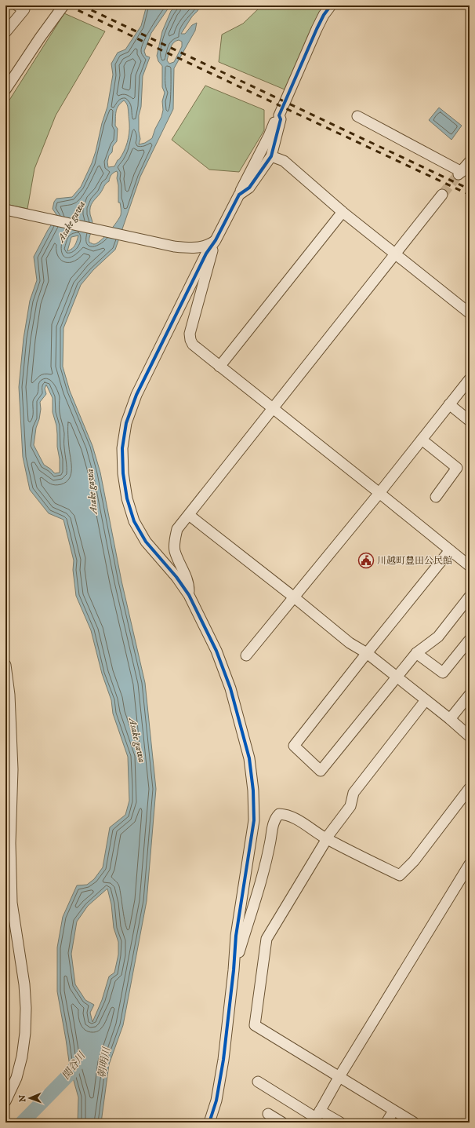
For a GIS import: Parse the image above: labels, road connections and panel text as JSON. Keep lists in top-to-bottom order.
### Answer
{
  "water": ["Asake gawa", "朝明川", "関谷川"],
  "places": {
    "public building": ["川越町豊田公民館"]
  },
  "north": "left"
}
